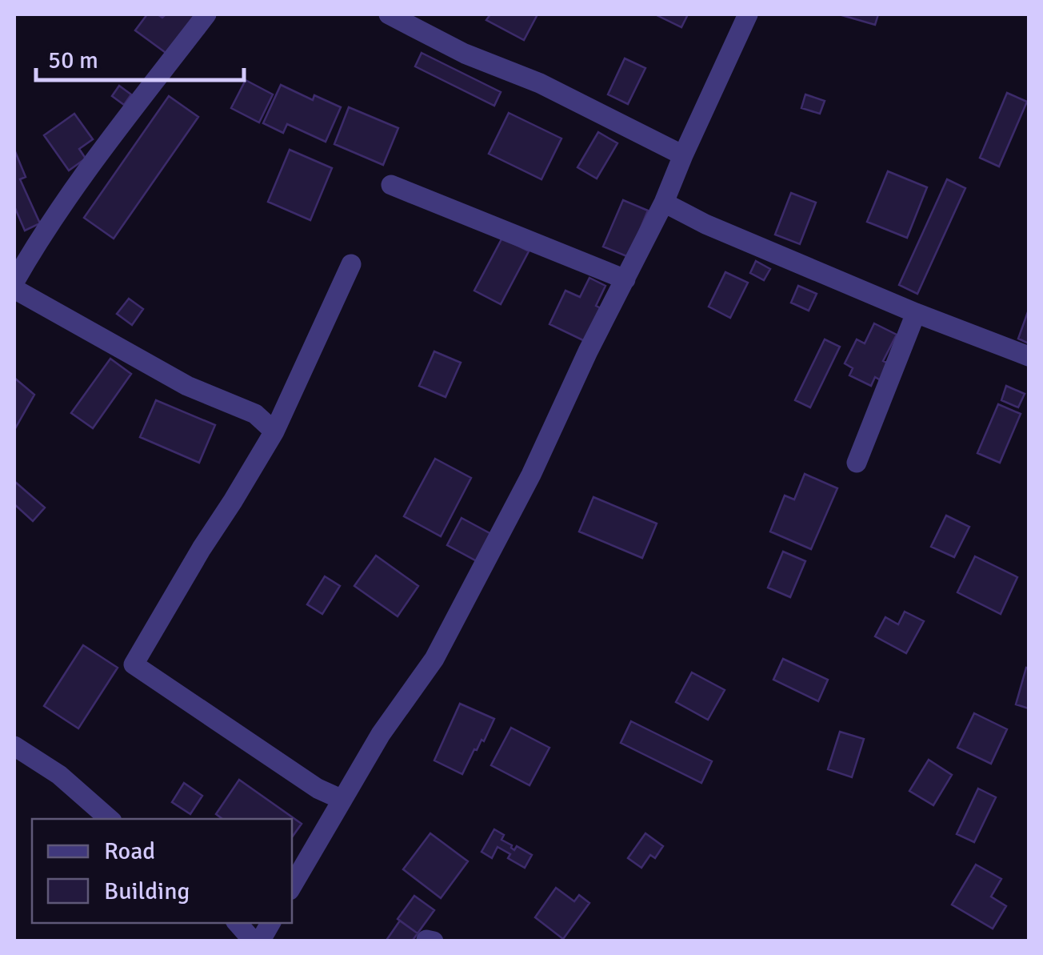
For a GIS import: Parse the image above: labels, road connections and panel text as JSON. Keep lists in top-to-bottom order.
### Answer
{
  "legend": ["Road", "Building"],
  "scale_bar": "50 m"
}
